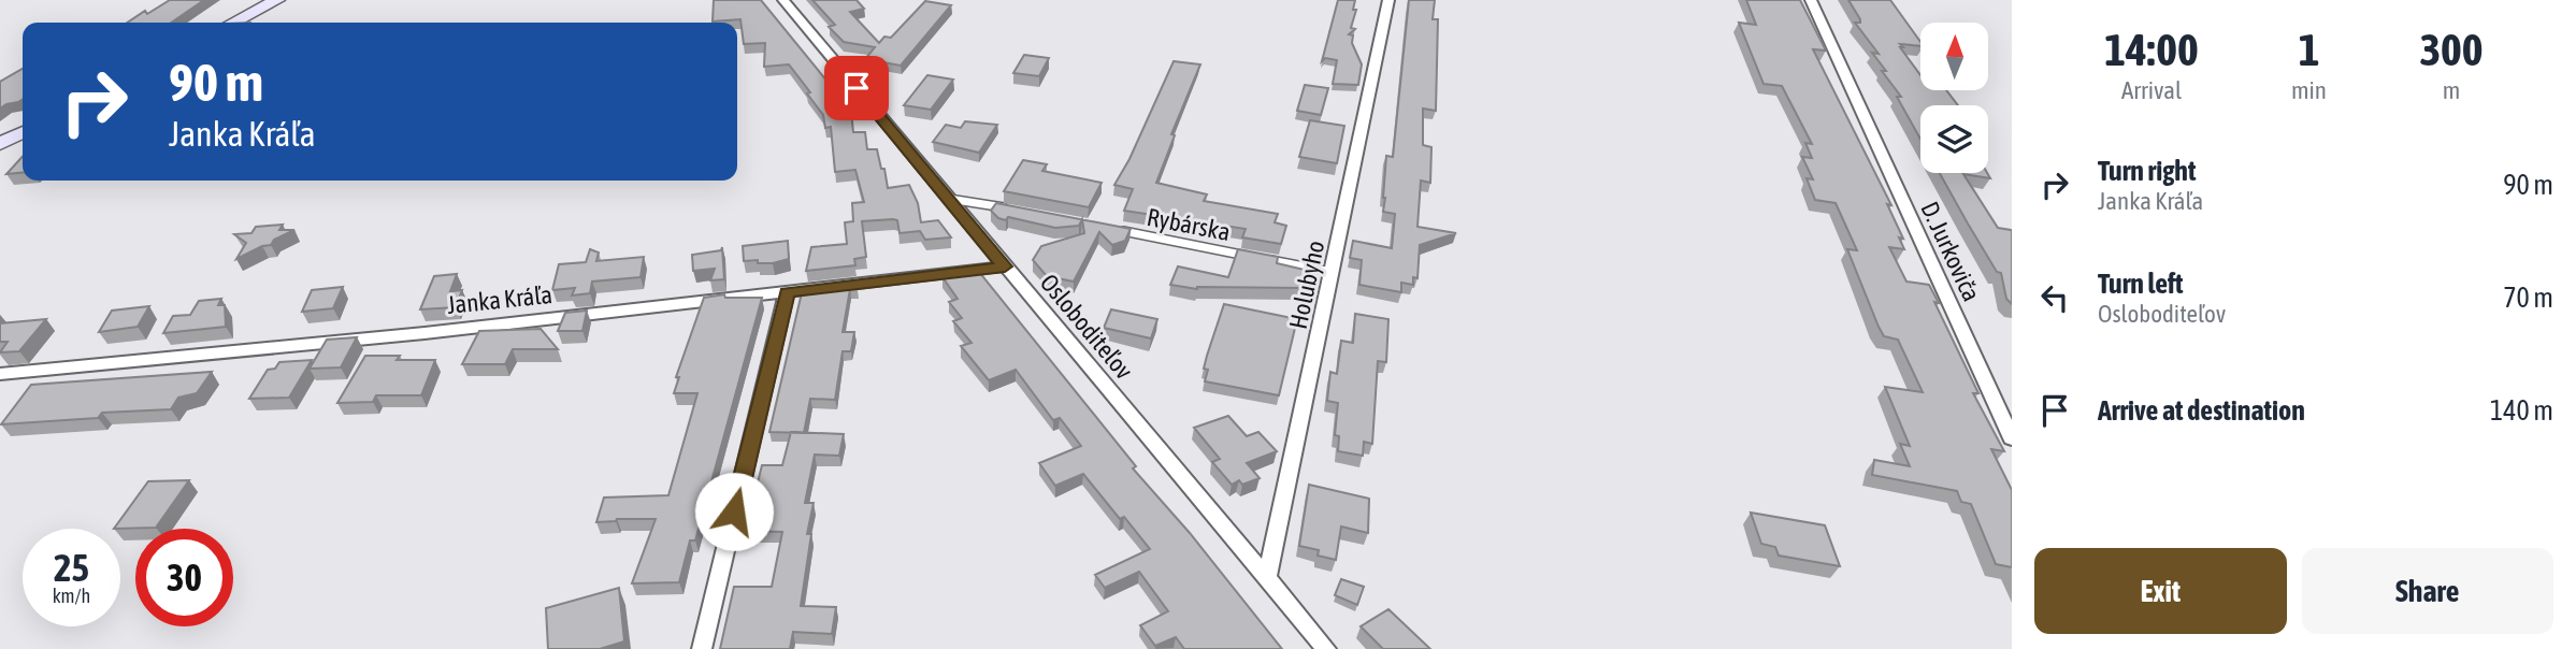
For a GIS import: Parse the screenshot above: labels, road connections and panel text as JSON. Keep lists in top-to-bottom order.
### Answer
{
  "streets": {
    "street": [
      "D. Jurkoviča",
      "Holubyho",
      "Janka Kráľa",
      "Osloboditeľov"
    ],
    "lane": ["Rybárska"]
  },
  "crossings": [
    ["Rybárska", "Holubyho"],
    ["Holubyho", "Osloboditeľov"],
    ["Janka Kráľa", "Osloboditeľov"]
  ],
  "north": "top",
  "page": {
    "eta": [
      "14:00",
      "Arrival",
      "1",
      "min",
      "300",
      "m"
    ],
    "turn": ["90 m", "Janka Kráľa"],
    "list": [
      {
        "name": "Turn right",
        "note": "Janka Kráľa",
        "value": "90 m"
      },
      {
        "name": "Turn left",
        "note": "Osloboditeľov",
        "value": "70 m"
      },
      {
        "name": "Arrive at destination",
        "value": "140 m"
      }
    ],
    "speed": "25 km/h",
    "limit": "30",
    "buttons": ["Exit", "Share"]
  }
}
